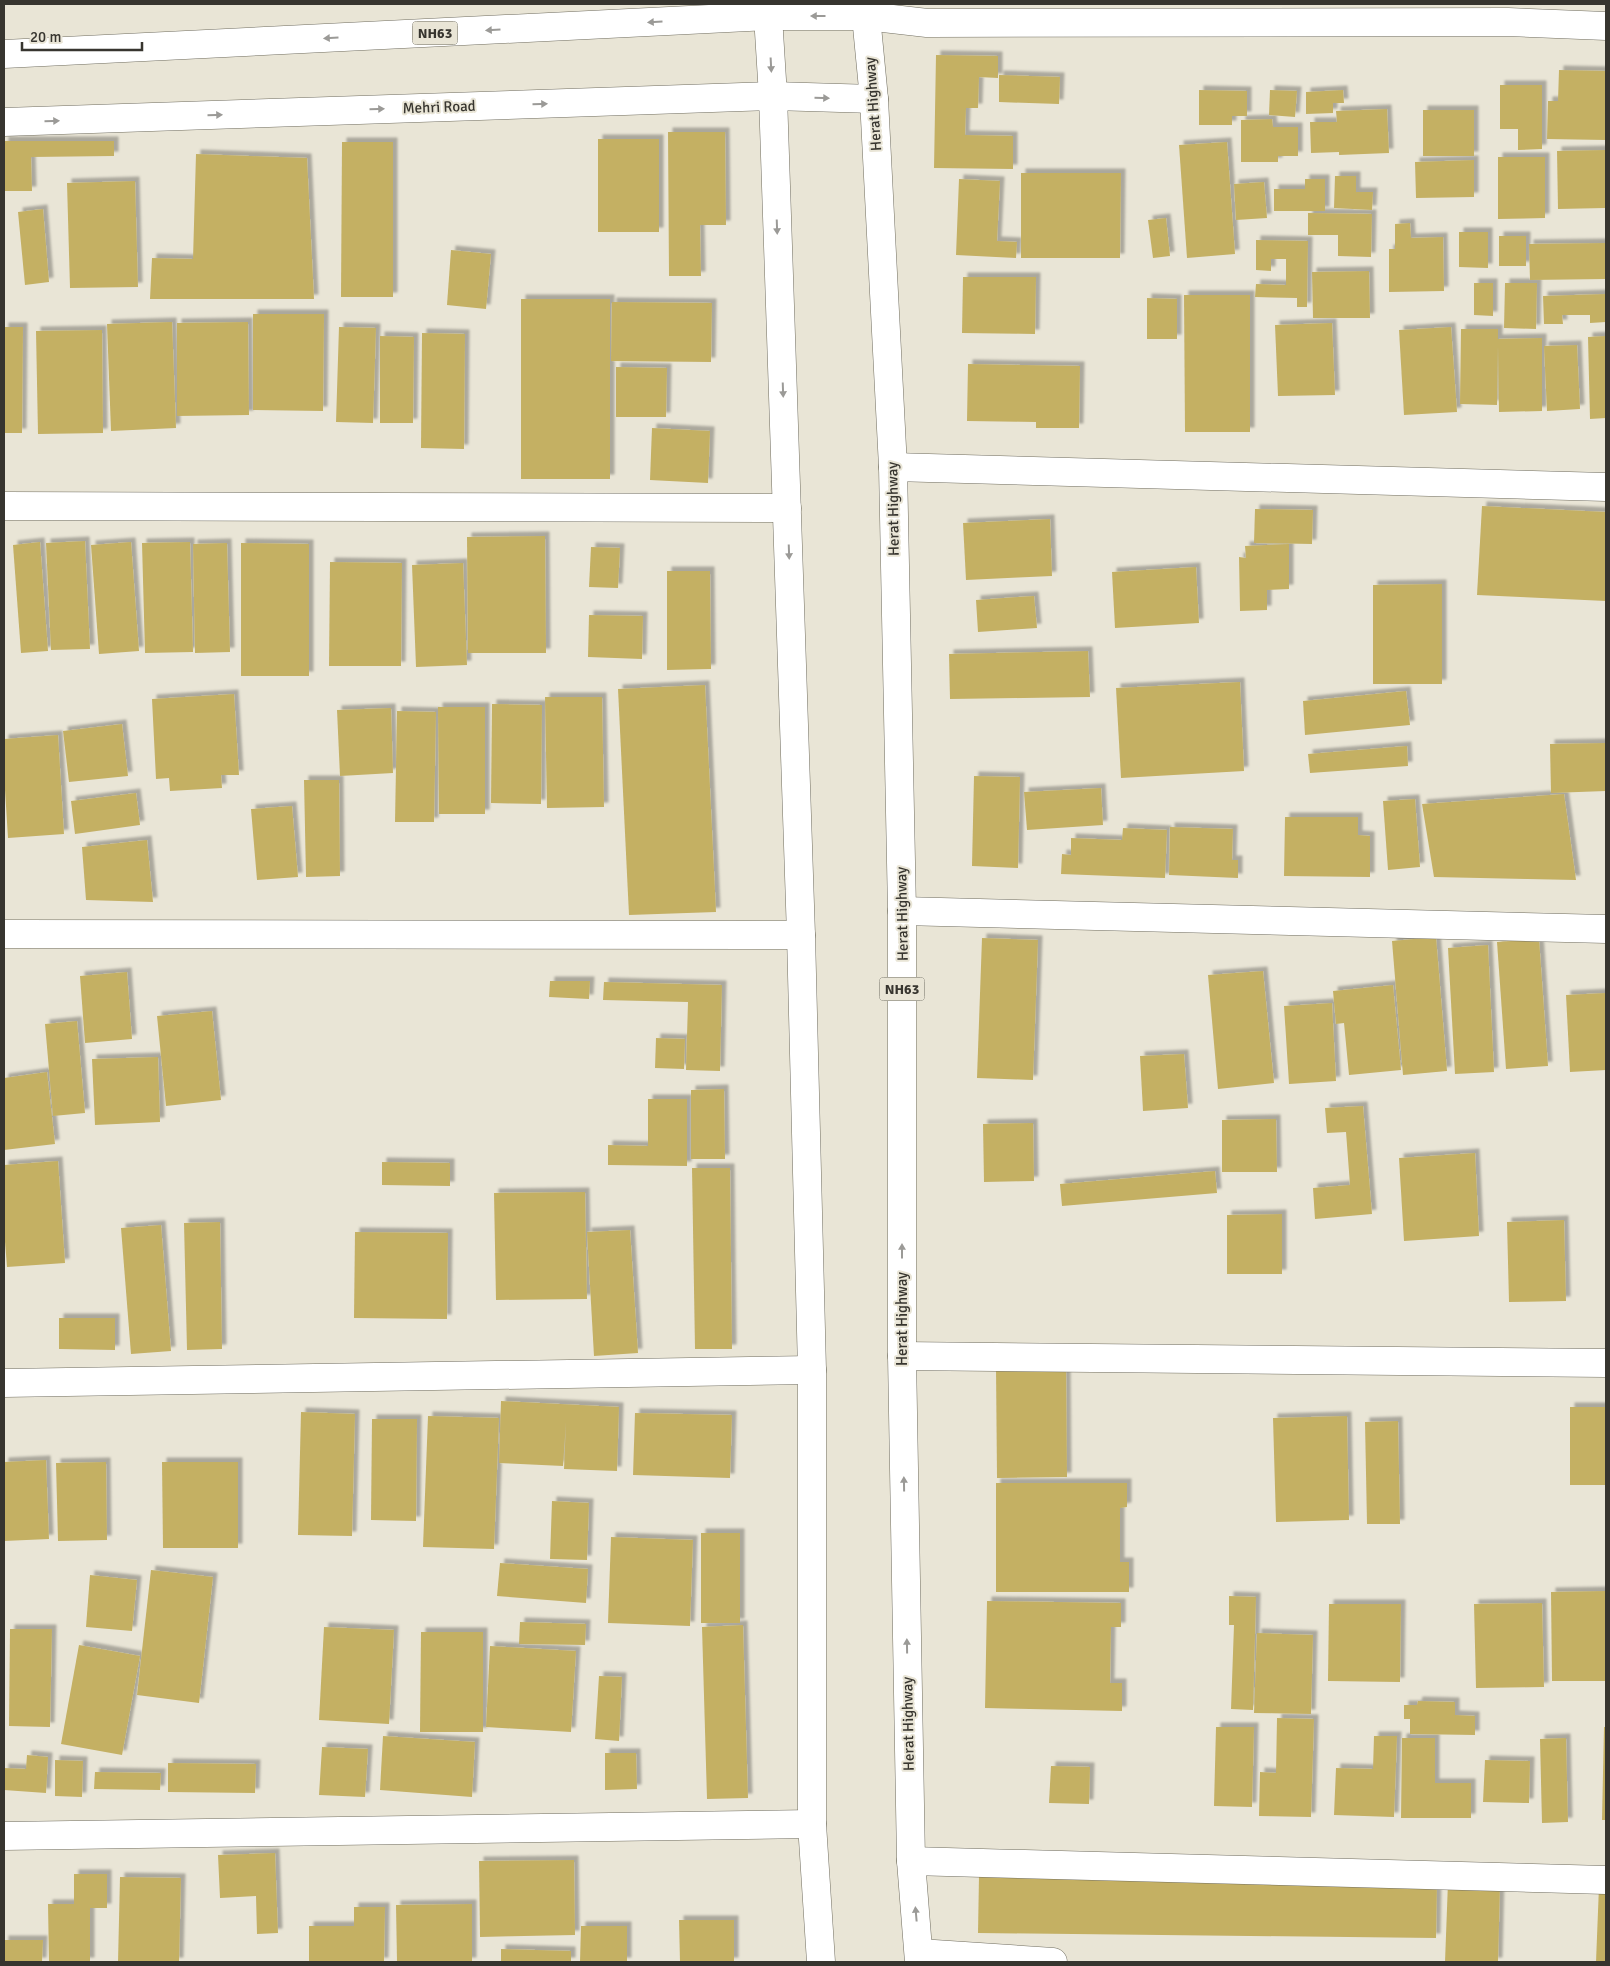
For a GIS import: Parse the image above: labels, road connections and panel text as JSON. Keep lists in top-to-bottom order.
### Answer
{
  "streets": {
    "main road": ["NH63", "Herat Highway", "Mehri Road"]
  },
  "crossings": [
    ["NH63", "Herat Highway"],
    ["Herat Highway", "Mehri Road"]
  ],
  "scale_bar": "20 m"
}
